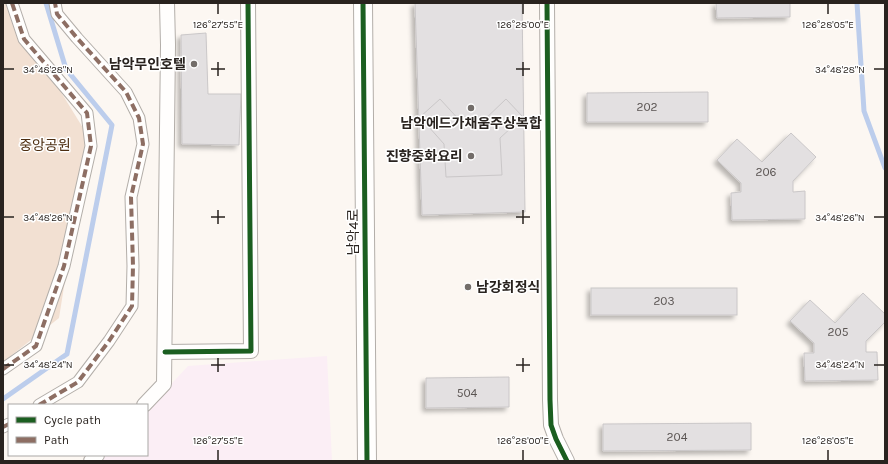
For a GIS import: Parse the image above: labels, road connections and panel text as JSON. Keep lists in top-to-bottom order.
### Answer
{
  "streets": {
    "street": ["남악4로"]
  },
  "parks": ["중앙공원"],
  "places": [
    "남악무인호텔",
    "남악에드가채움주상복합",
    "진향중화요리",
    "남강회정식"
  ],
  "house_numbers": [
    "202",
    "206",
    "203",
    "205",
    "504",
    "204"
  ],
  "legend": ["Cycle path", "Path"],
  "coordinates": [
    "126°27'55\"E",
    "126°28'00\"E",
    "126°28'05\"E",
    "34°48'28\"N",
    "34°48'26\"N",
    "34°48'24\"N"
  ]
}
